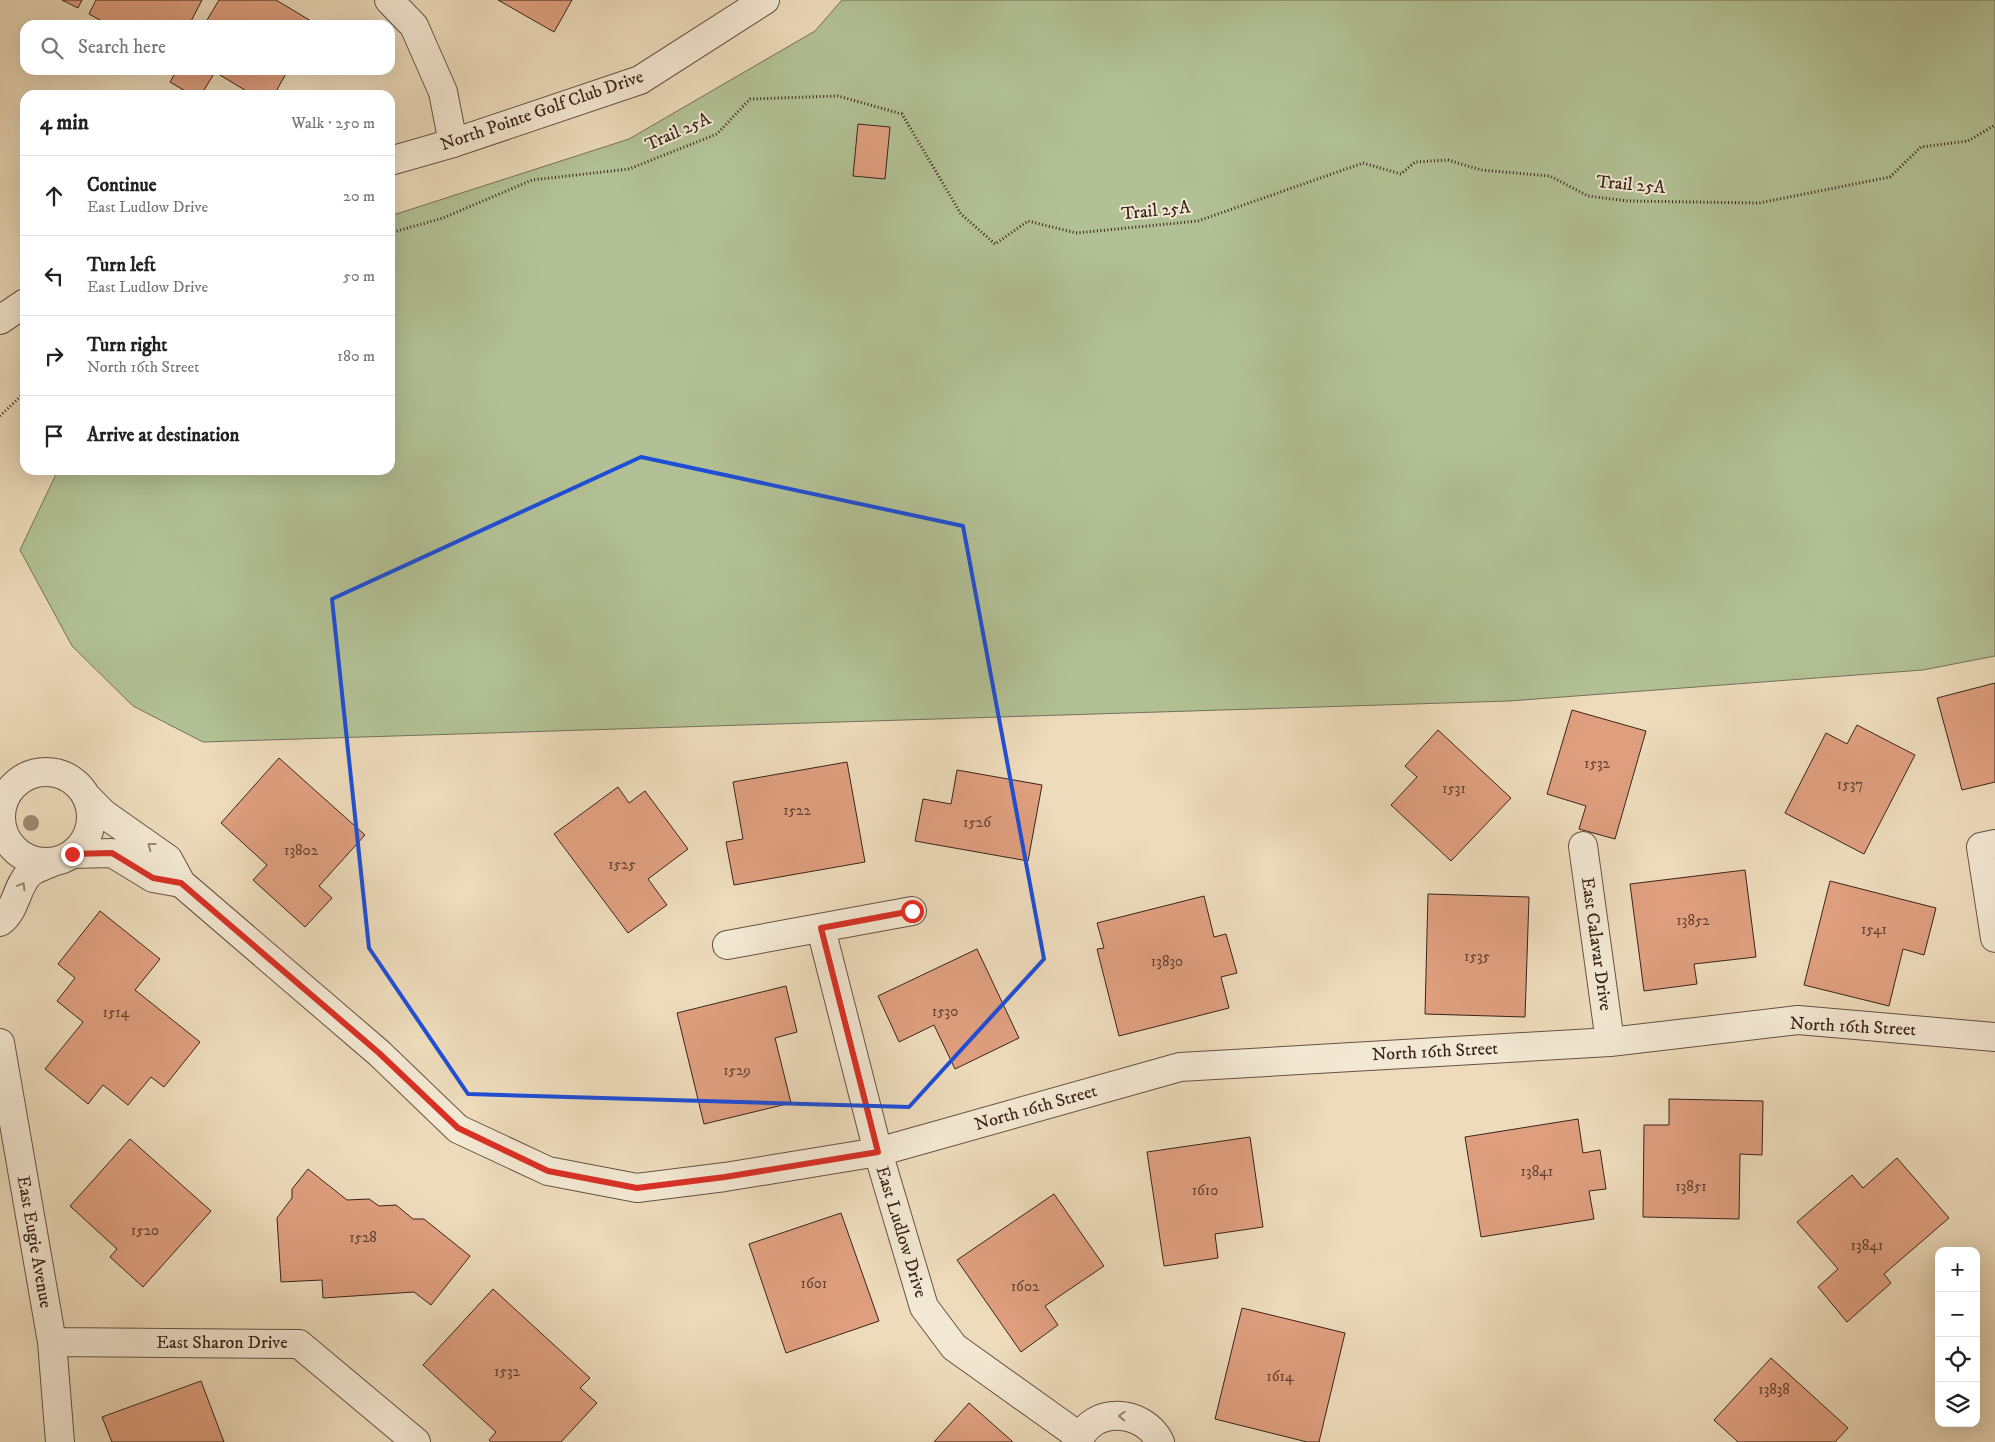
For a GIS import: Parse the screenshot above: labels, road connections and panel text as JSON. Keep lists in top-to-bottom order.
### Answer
{
  "streets": {
    "street": [
      "North Pointe Golf Club Drive",
      "East Calavar Drive",
      "North 16th Street",
      "East Ludlow Drive",
      "East Eugie Avenue",
      "East Sharon Drive"
    ],
    "path": ["Trail 25A"]
  },
  "crossings": [
    ["East Calavar Drive", "North 16th Street"],
    ["North 16th Street", "East Ludlow Drive"],
    ["East Eugie Avenue", "East Sharon Drive"]
  ],
  "house_numbers": [
    "1532",
    "1537",
    "1531",
    "1522",
    "1526",
    "13802",
    "1525",
    "13852",
    "1541",
    "1535",
    "13830",
    "1530",
    "1514",
    "1529",
    "13841",
    "13851",
    "1610",
    "1520",
    "1528",
    "13841",
    "1601",
    "1602",
    "1532",
    "1614",
    "13838"
  ],
  "page": {
    "search": "Search here",
    "heading": ["4 min", "Walk · 250 m"],
    "list": [
      ["Continue", "East Ludlow Drive", "20 m"],
      ["Turn left", "East Ludlow Drive", "50 m"],
      ["Turn right", "North 16th Street", "180 m"],
      "Arrive at destination"
    ],
    "map_buttons": ["+", "−"]
  }
}
